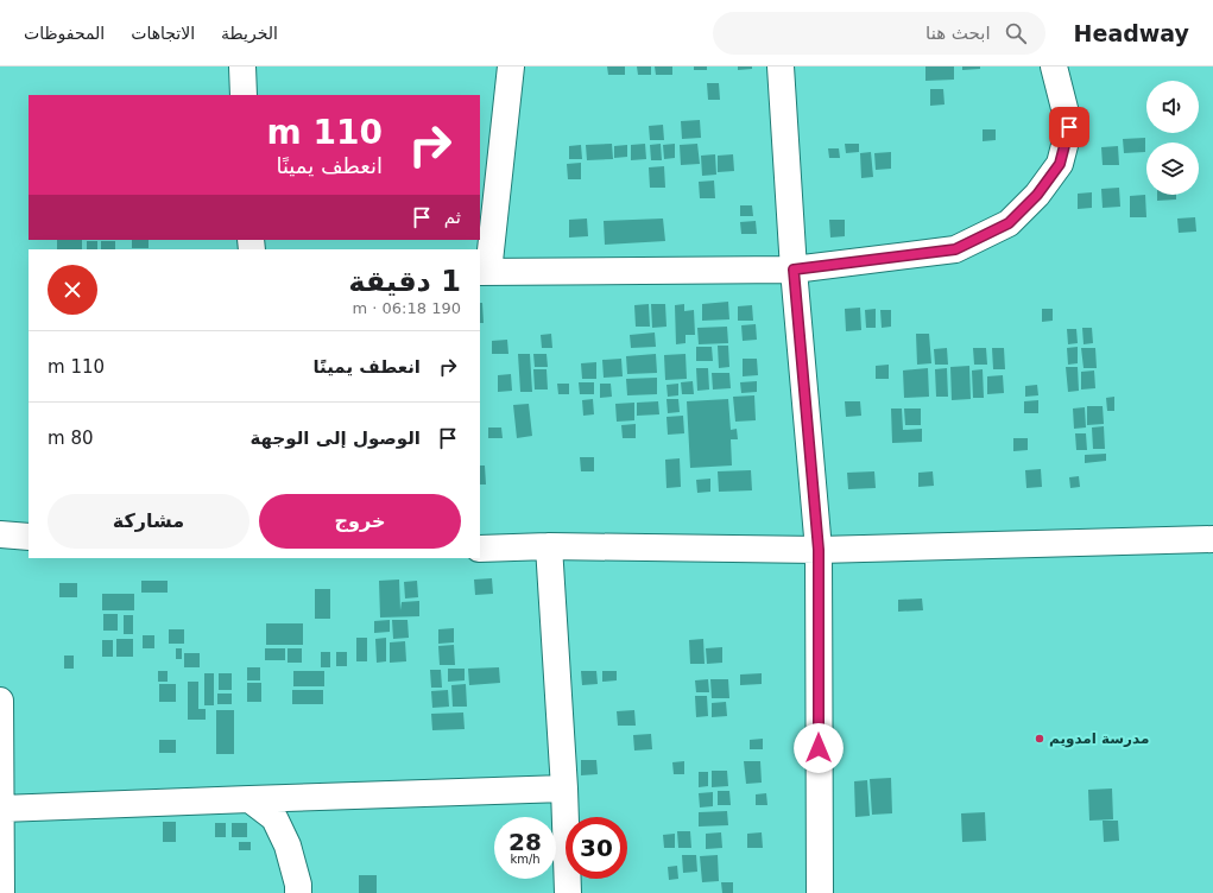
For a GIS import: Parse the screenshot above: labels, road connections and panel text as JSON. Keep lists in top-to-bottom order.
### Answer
{
  "places": ["مدرسة امدويم"],
  "page": {
    "header": "Headway",
    "search": "ابحث هنا",
    "nav": ["الخريطة", "الاتجاهات", "المحفوظات"],
    "turn": ["110 m", "انعطف يمينًا"],
    "then": "ثم",
    "heading": ["1 دقيقة", "190 m · 06:18"],
    "list": [
      {
        "name": "انعطف يمينًا",
        "value": "110 m"
      },
      {
        "name": "الوصول إلى الوجهة",
        "value": "80 m"
      }
    ],
    "buttons": ["خروج", "مشاركة"],
    "speed": "28 km/h",
    "limit": "30"
  }
}
